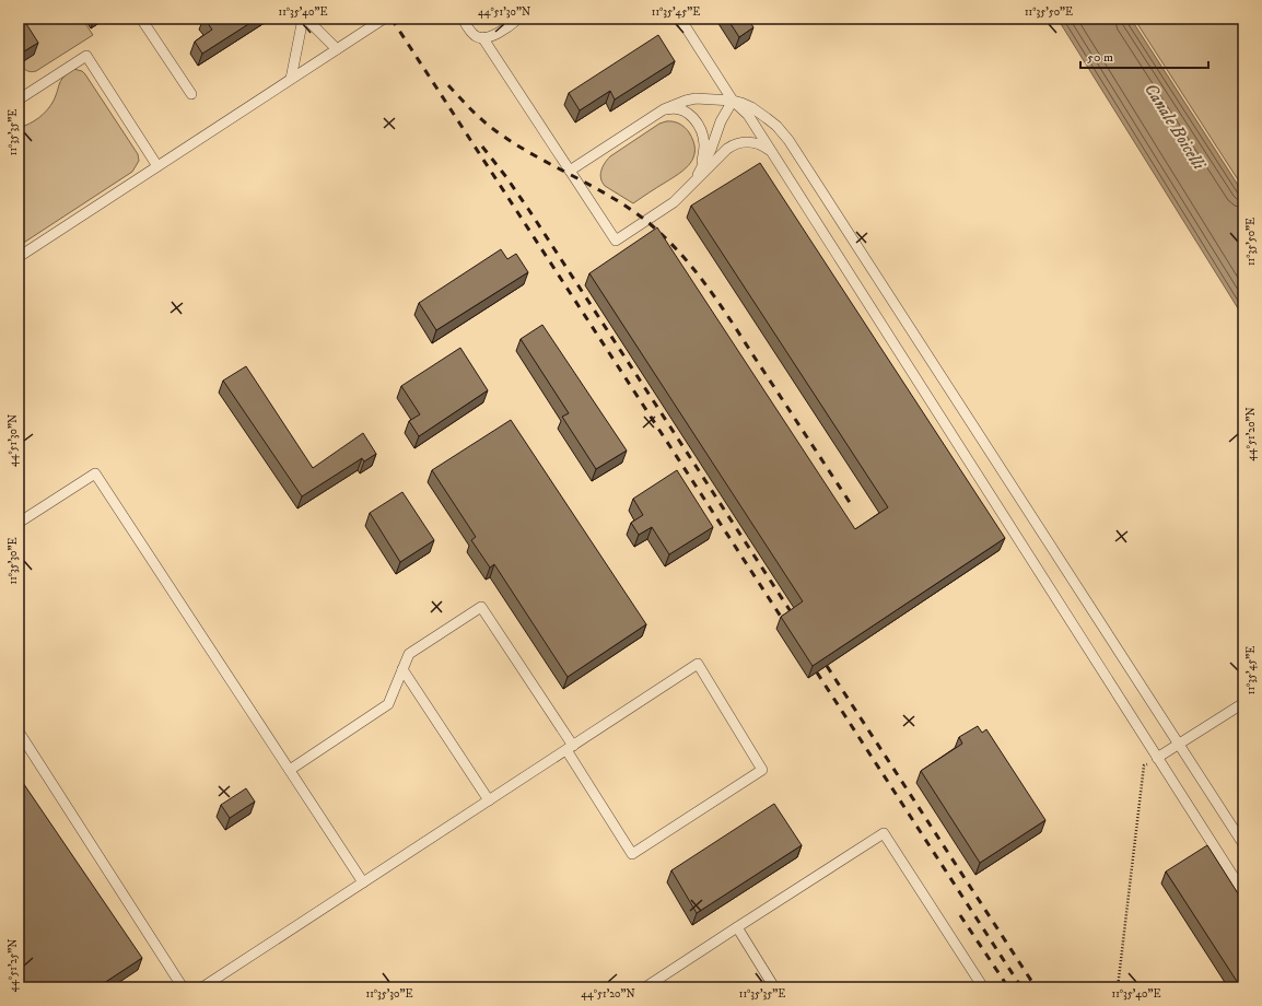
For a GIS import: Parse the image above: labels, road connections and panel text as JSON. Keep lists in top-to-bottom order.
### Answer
{
  "water": ["Canale Boicelli"],
  "scale_bar": "50 m",
  "coordinates": [
    "11°35'40\"E",
    "44°51'30\"N",
    "11°35'45\"E",
    "11°35'50\"E",
    "11°35'35\"E",
    "44°51'20\"N",
    "11°35'30\"E",
    "44°51'25\"N"
  ]
}
